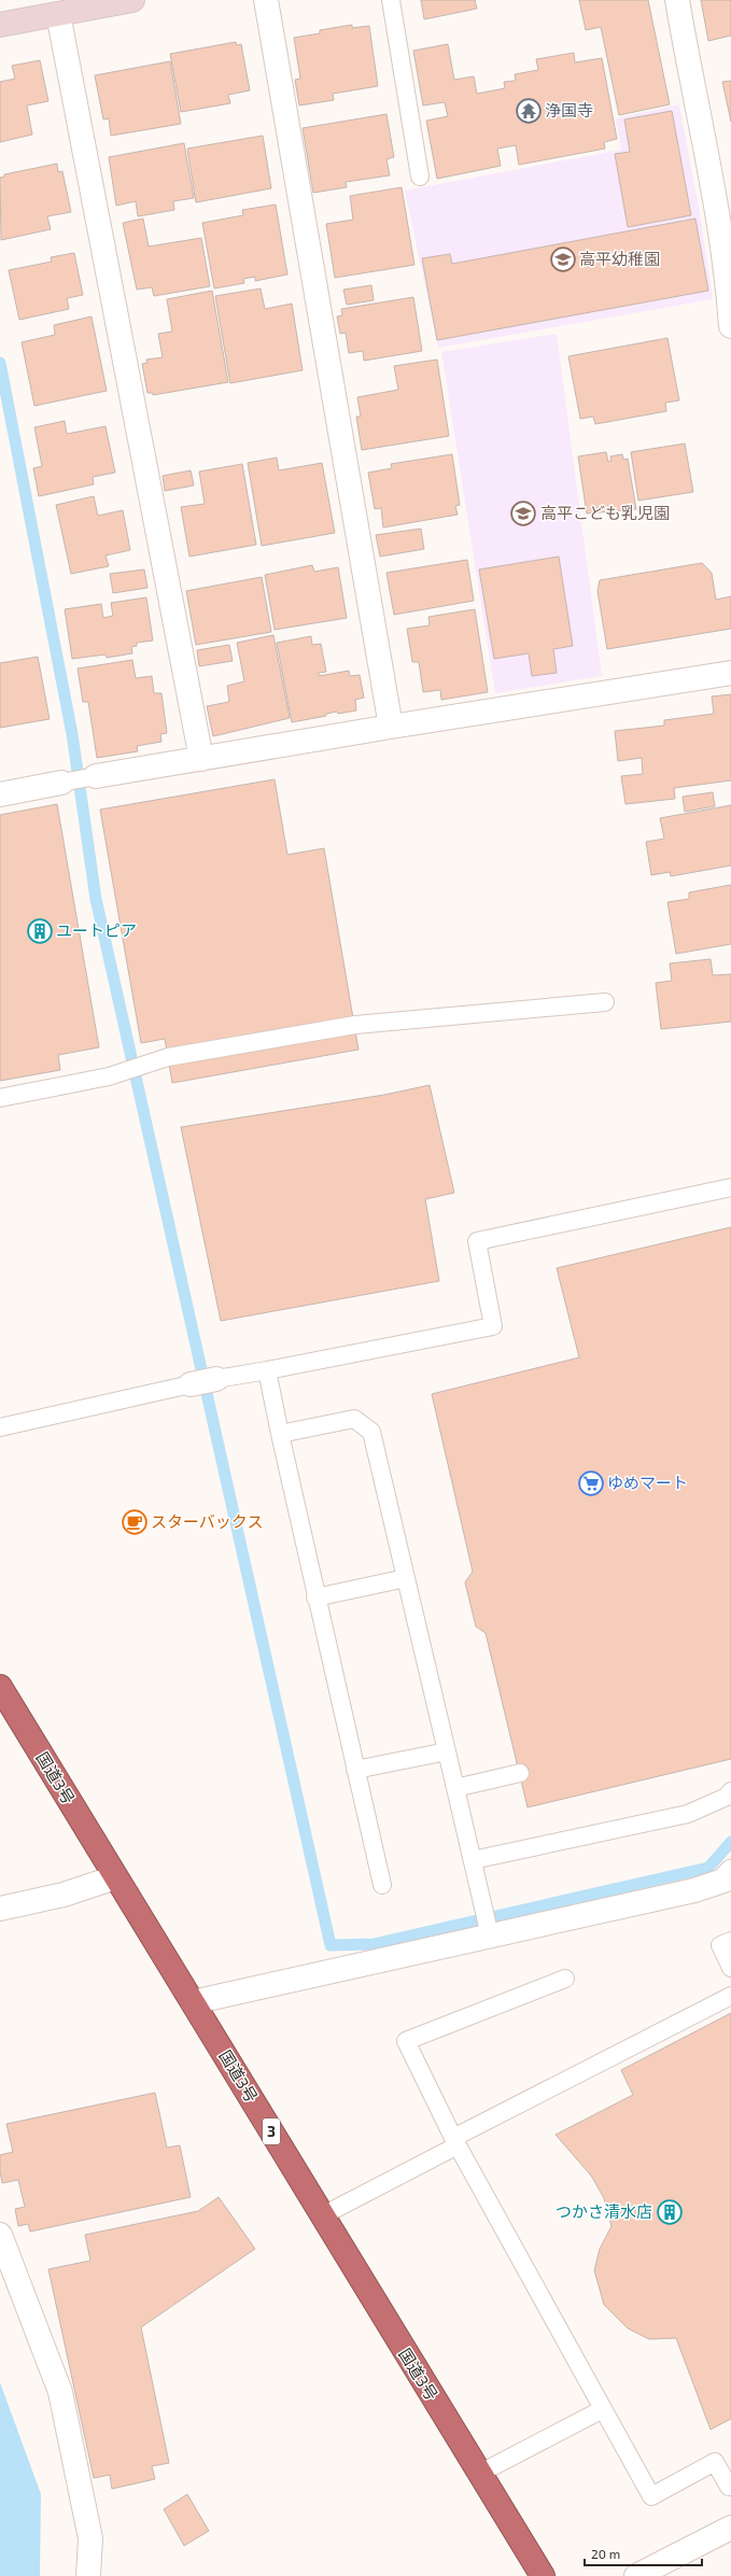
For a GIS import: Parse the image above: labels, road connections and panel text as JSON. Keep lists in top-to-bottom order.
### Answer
{
  "streets": {
    "highway": ["国道3号", "3"]
  },
  "places": {
    "temple": ["浄国寺"],
    "school or university": ["高平幼稚園", "高平こども乳児園"],
    "building": ["ユートピア", "つかさ清水店"],
    "supermarket": ["ゆめマート"],
    "cafe": ["スターバックス"]
  },
  "scale_bar": "20 m"
}
